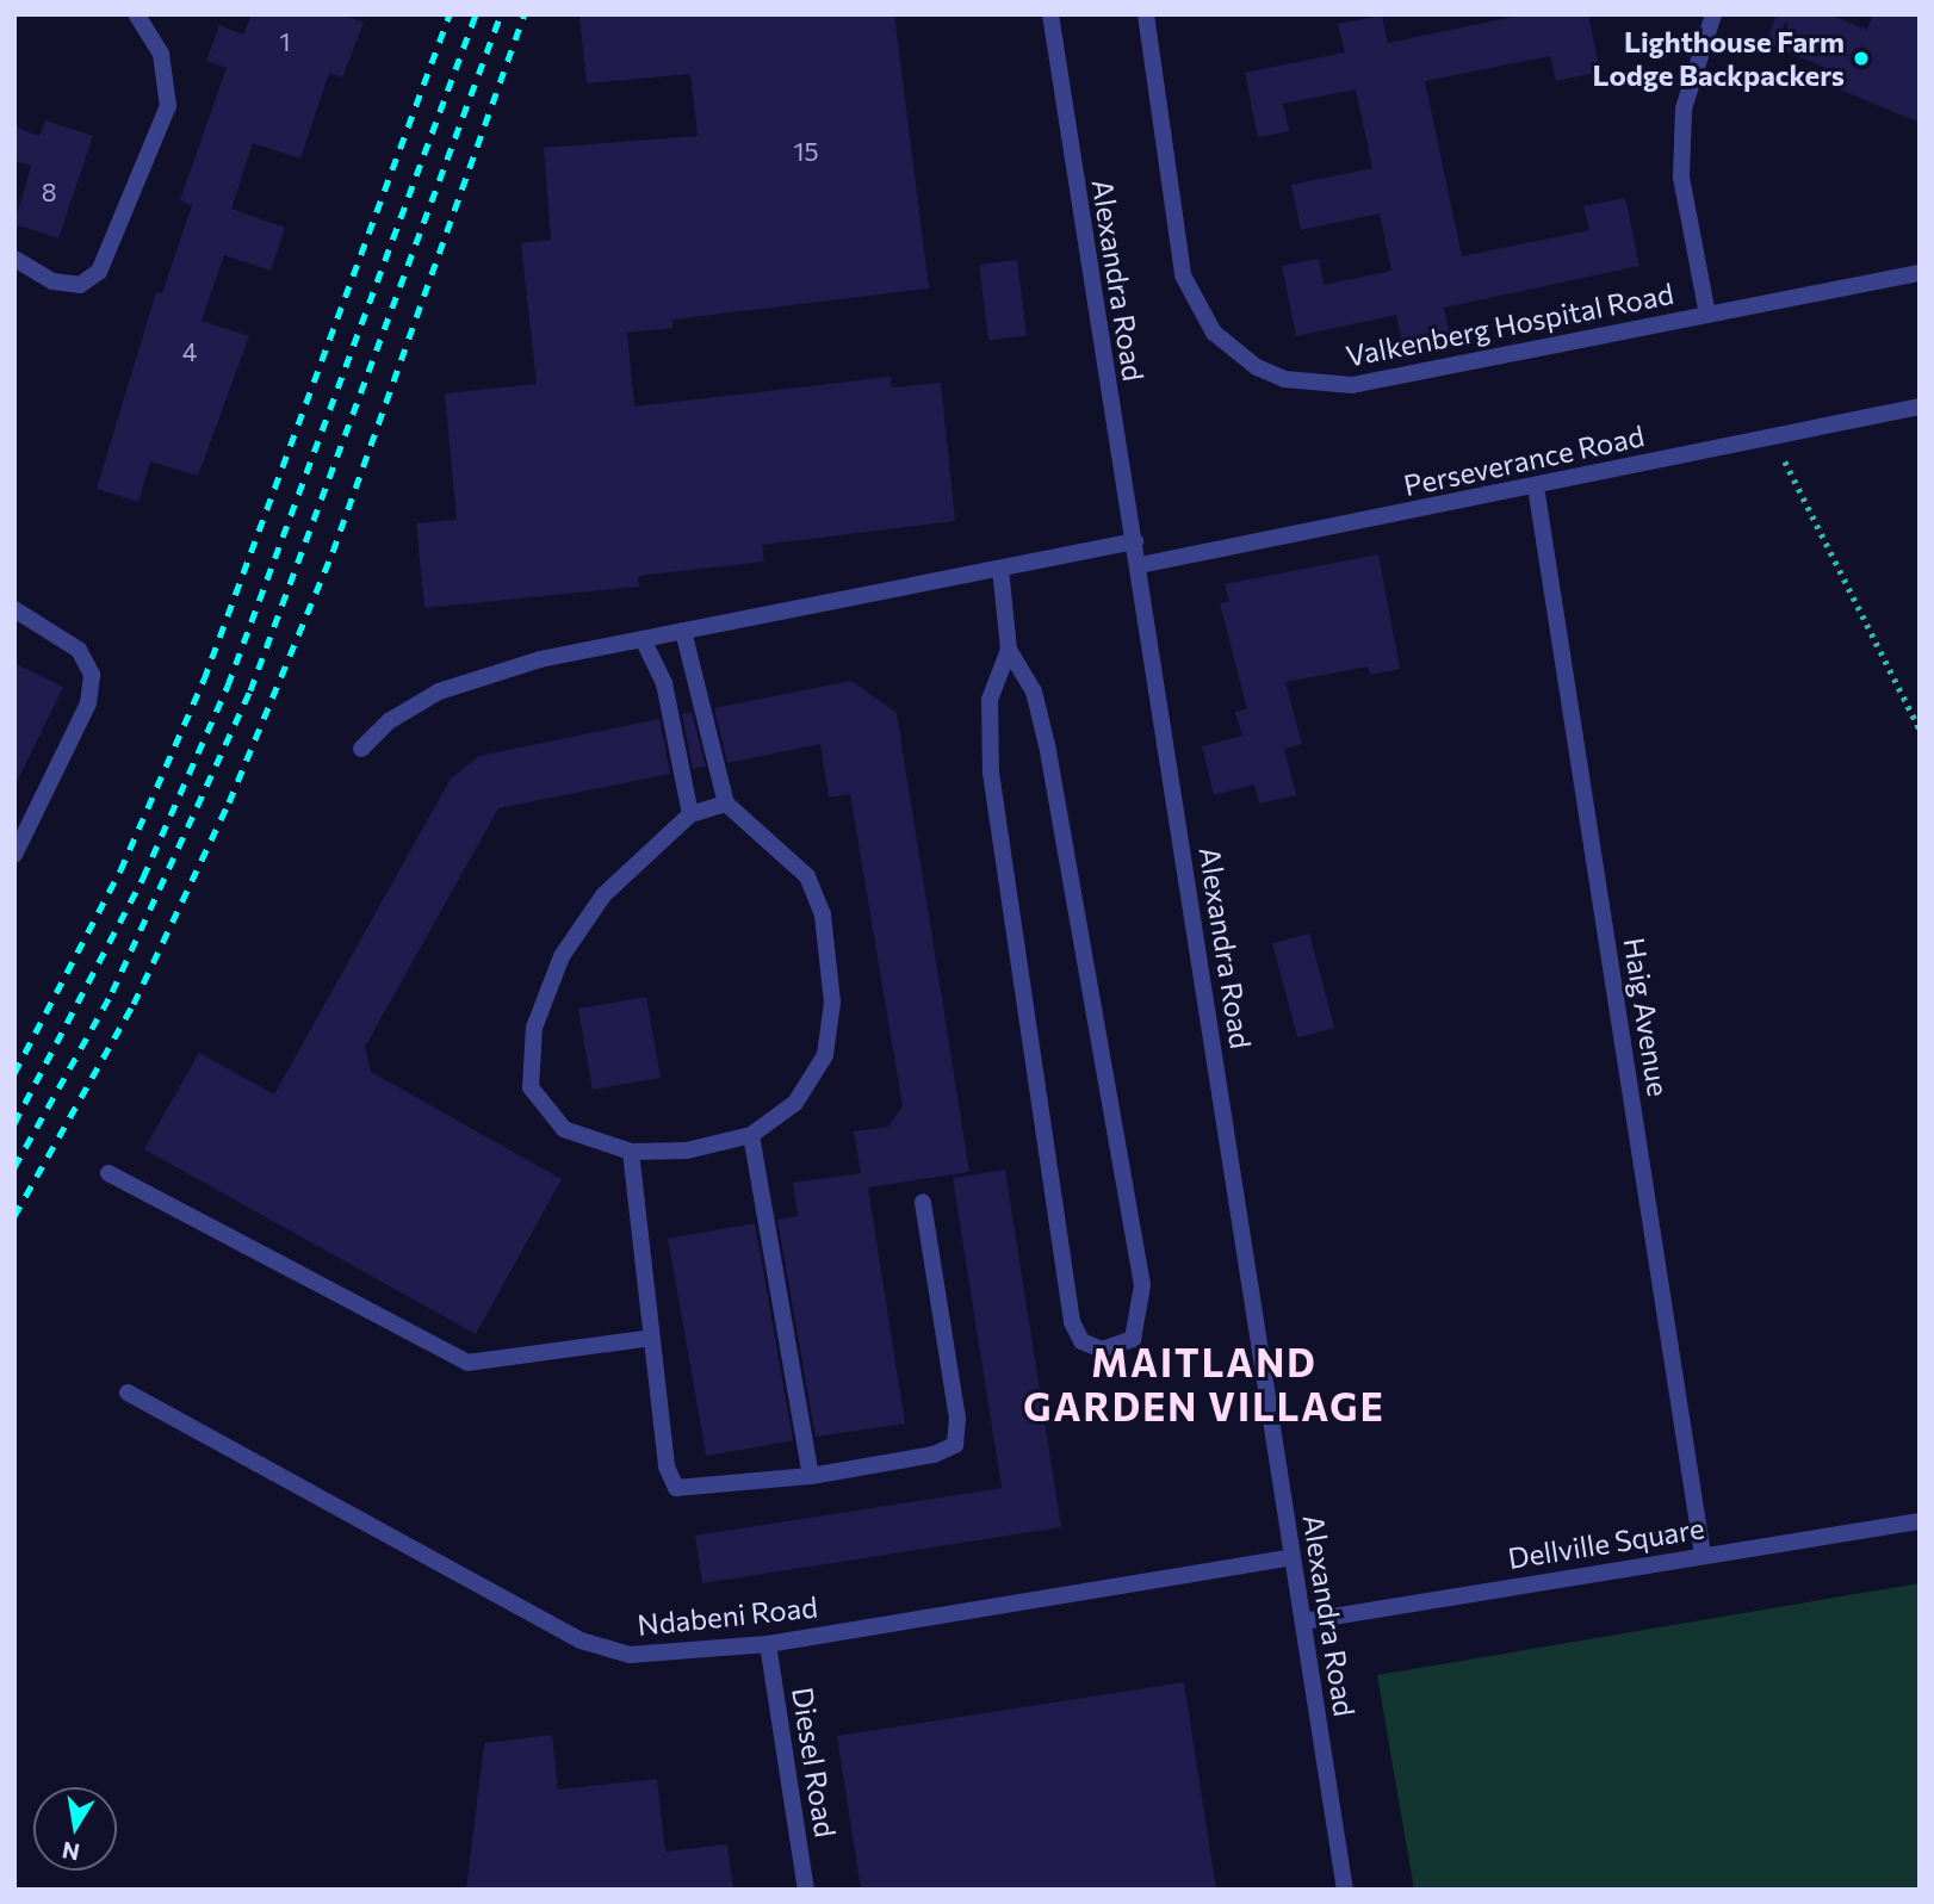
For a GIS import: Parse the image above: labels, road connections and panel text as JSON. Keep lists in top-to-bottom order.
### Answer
{
  "streets": {
    "street": [
      "Alexandra Road",
      "Valkenberg Hospital Road",
      "Perseverance Road",
      "Haig Avenue",
      "Dellville Square",
      "Ndabeni Road",
      "Diesel Road"
    ]
  },
  "crossings": [
    ["Alexandra Road", "Perseverance Road"],
    ["Alexandra Road", "Dellville Square"],
    ["Alexandra Road", "Ndabeni Road"],
    ["Perseverance Road", "Haig Avenue"],
    ["Haig Avenue", "Dellville Square"],
    ["Ndabeni Road", "Diesel Road"]
  ],
  "districts": ["MAITLAND GARDEN VILLAGE"],
  "places": ["Lighthouse Farm Lodge Backpackers"],
  "house_numbers": [
    "1",
    "15",
    "8",
    "4"
  ],
  "north": "bottom"
}
